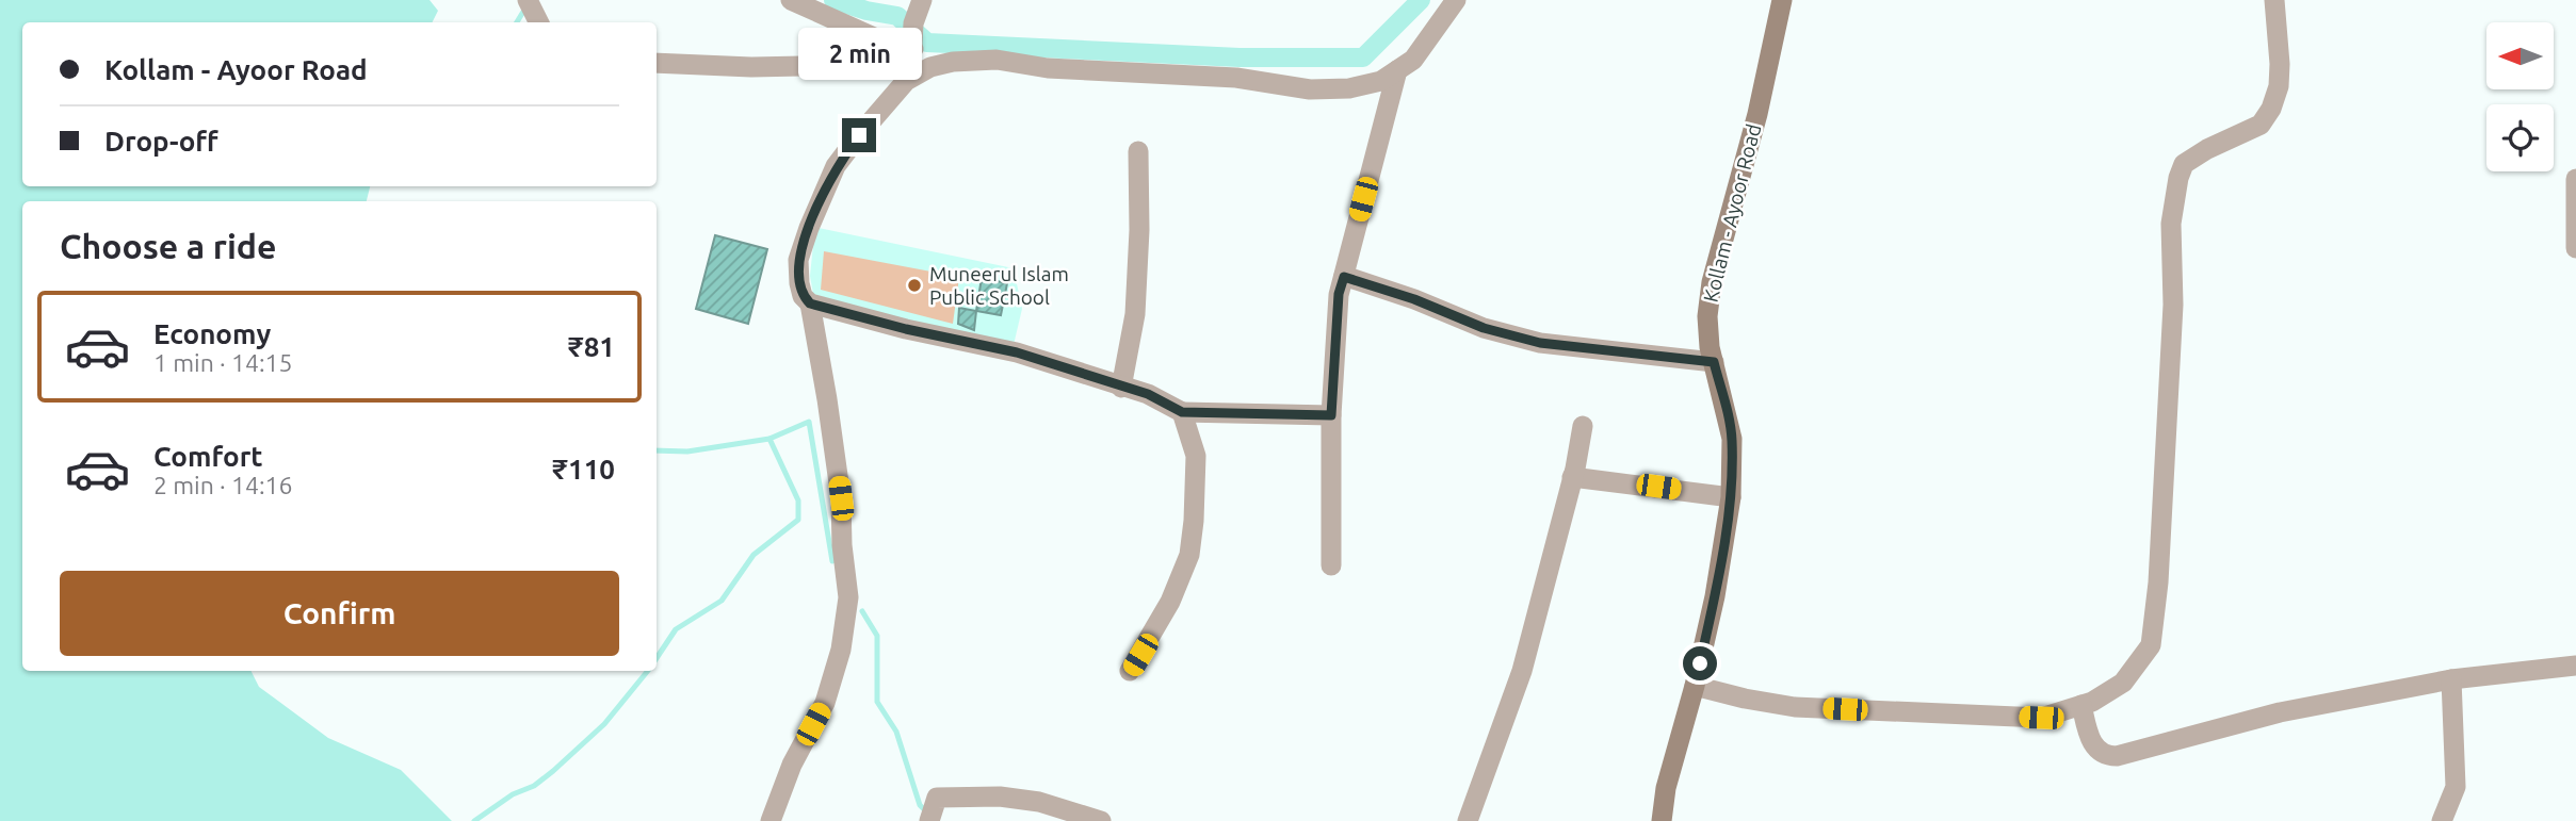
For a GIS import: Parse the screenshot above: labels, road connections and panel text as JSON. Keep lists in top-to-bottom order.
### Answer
{
  "streets": {
    "main road": ["Kollam - Ayoor Road"]
  },
  "places": ["Muneerul Islam Public School"],
  "north": "left",
  "page": {
    "banner": ["Kollam - Ayoor Road", "Drop-off"],
    "bubble": "2 min",
    "heading": "Choose a ride",
    "list": [
      {
        "name": "Economy",
        "note": "1 min · 14:15",
        "value": "₹81"
      },
      {
        "name": "Comfort",
        "note": "2 min · 14:16",
        "value": "₹110"
      }
    ],
    "buttons": "Confirm"
  }
}
